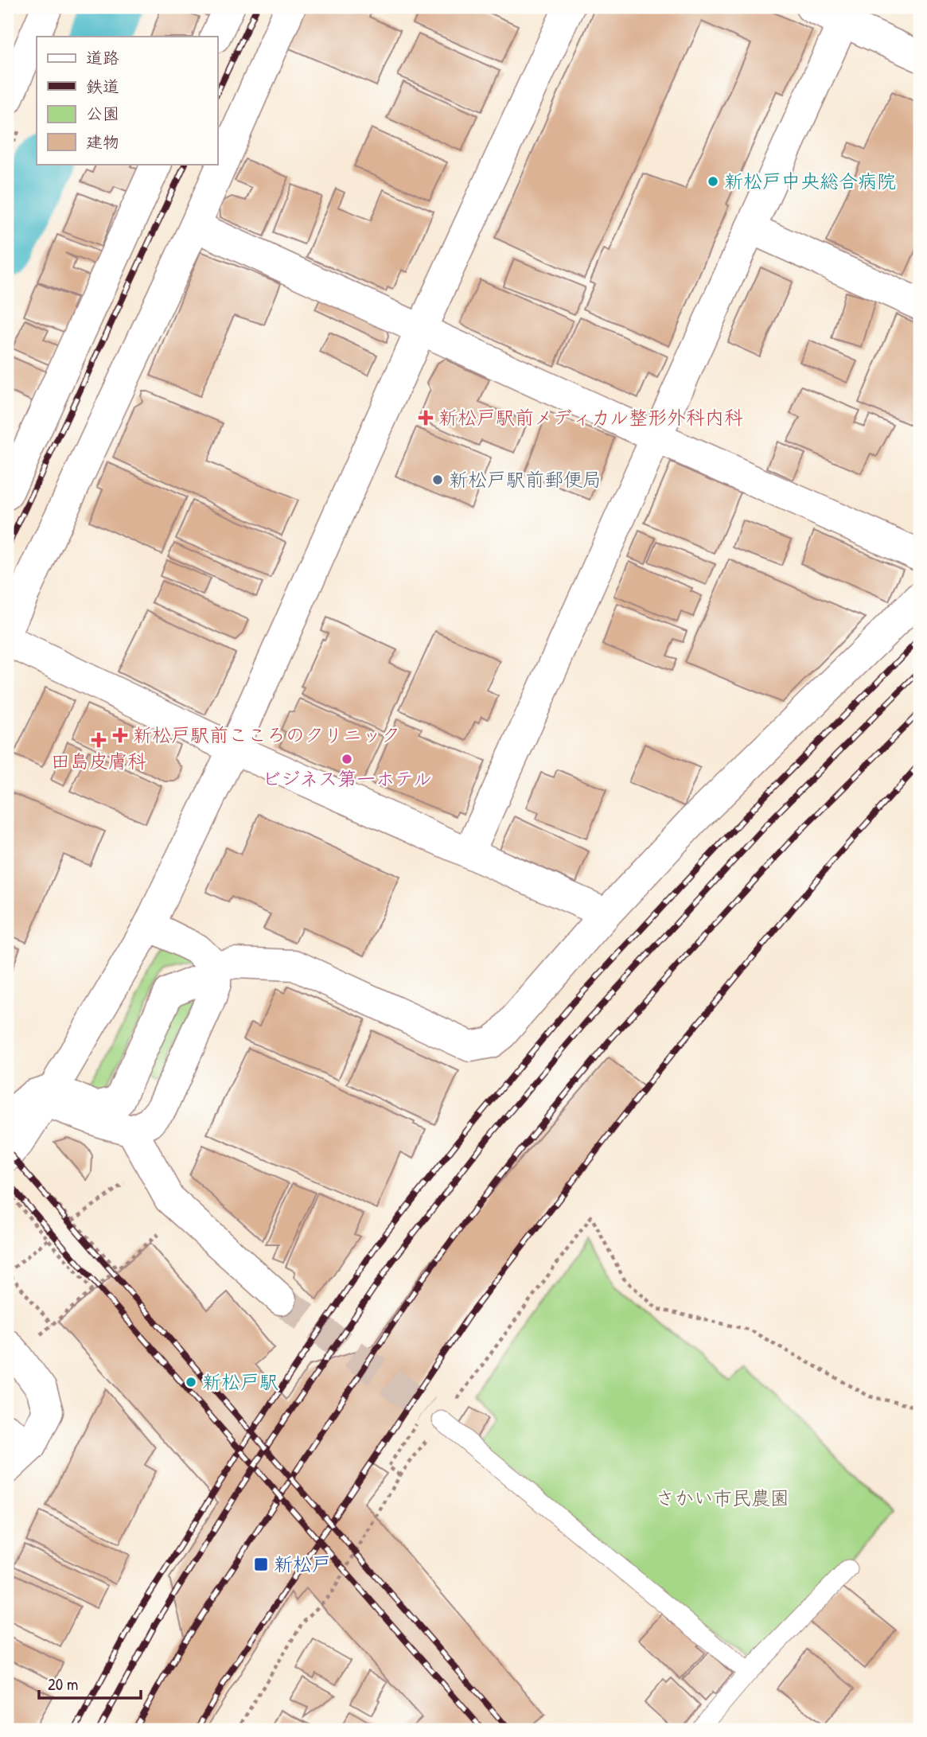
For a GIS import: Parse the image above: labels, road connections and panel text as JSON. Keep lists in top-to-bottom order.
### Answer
{
  "parks": ["さかい市民農園"],
  "places": {
    "other": [
      "新松戸中央総合病院",
      "新松戸駅前郵便局",
      "ビジネス第一ホテル",
      "新松戸駅"
    ],
    "health": ["新松戸駅前メディカル整形外科内科", "新松戸駅前こころのクリニック", "田島皮膚科"],
    "transit": ["新松戸"]
  },
  "legend": [
    "道路",
    "鉄道",
    "公園",
    "建物"
  ],
  "scale_bar": "20 m"
}
